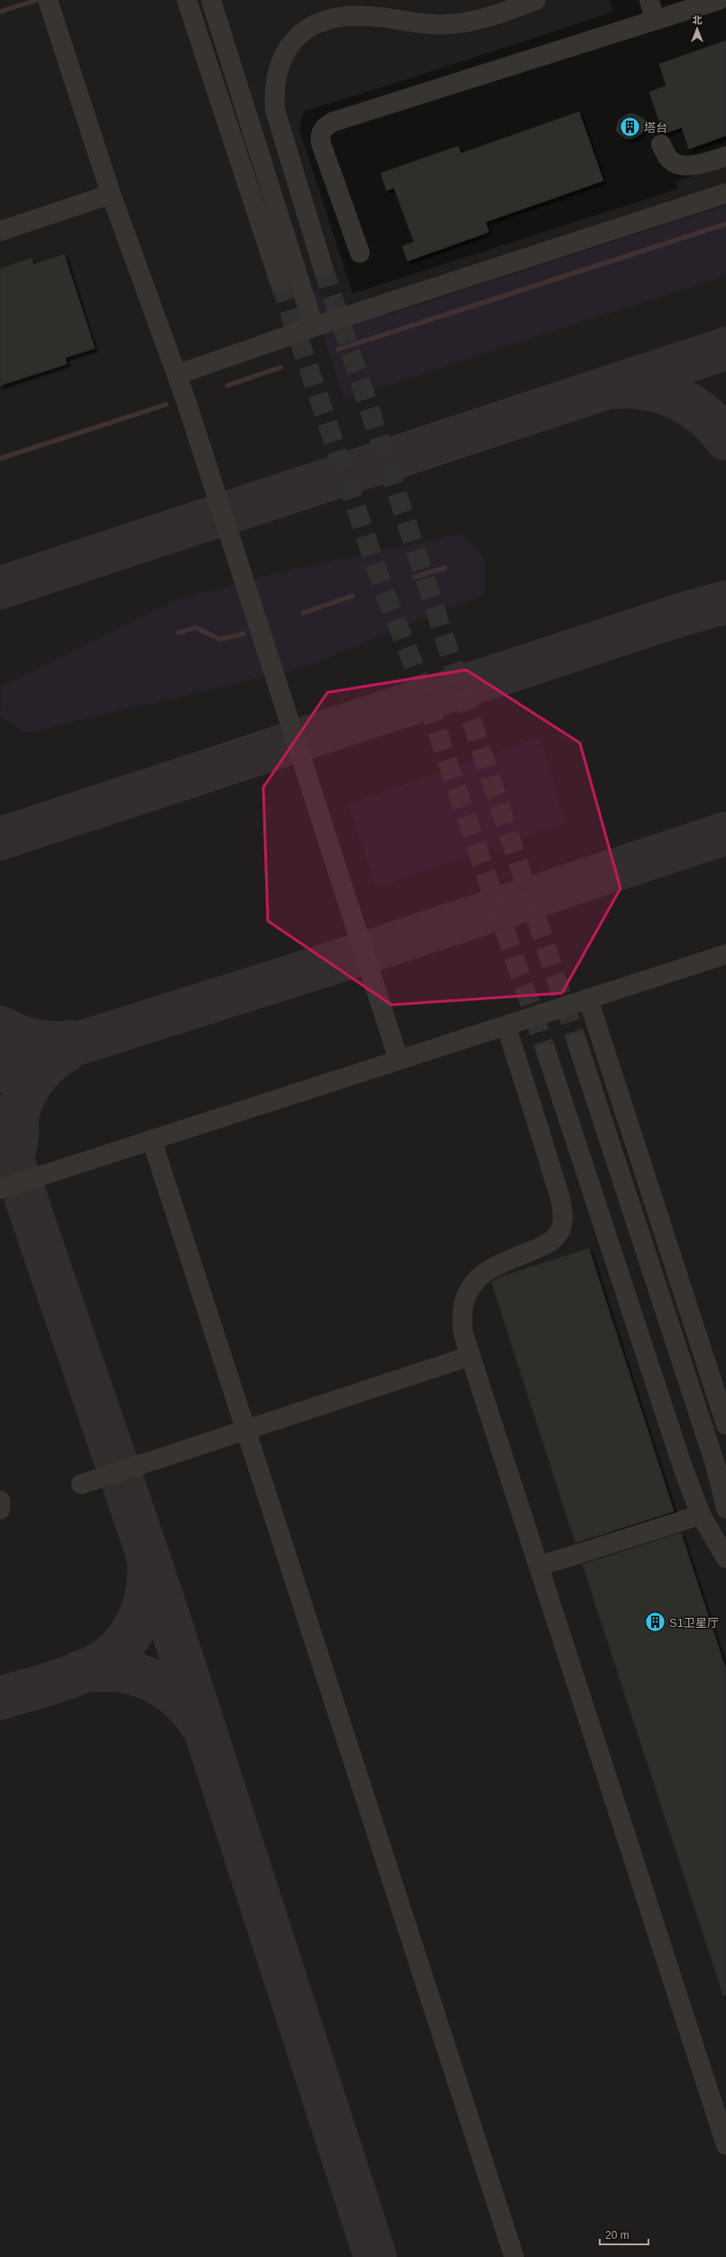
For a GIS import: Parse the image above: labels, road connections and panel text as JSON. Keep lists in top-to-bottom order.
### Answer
{
  "places": {
    "building": ["塔台", "S1卫星厅"]
  },
  "scale_bar": "20 m",
  "north": "top"
}
